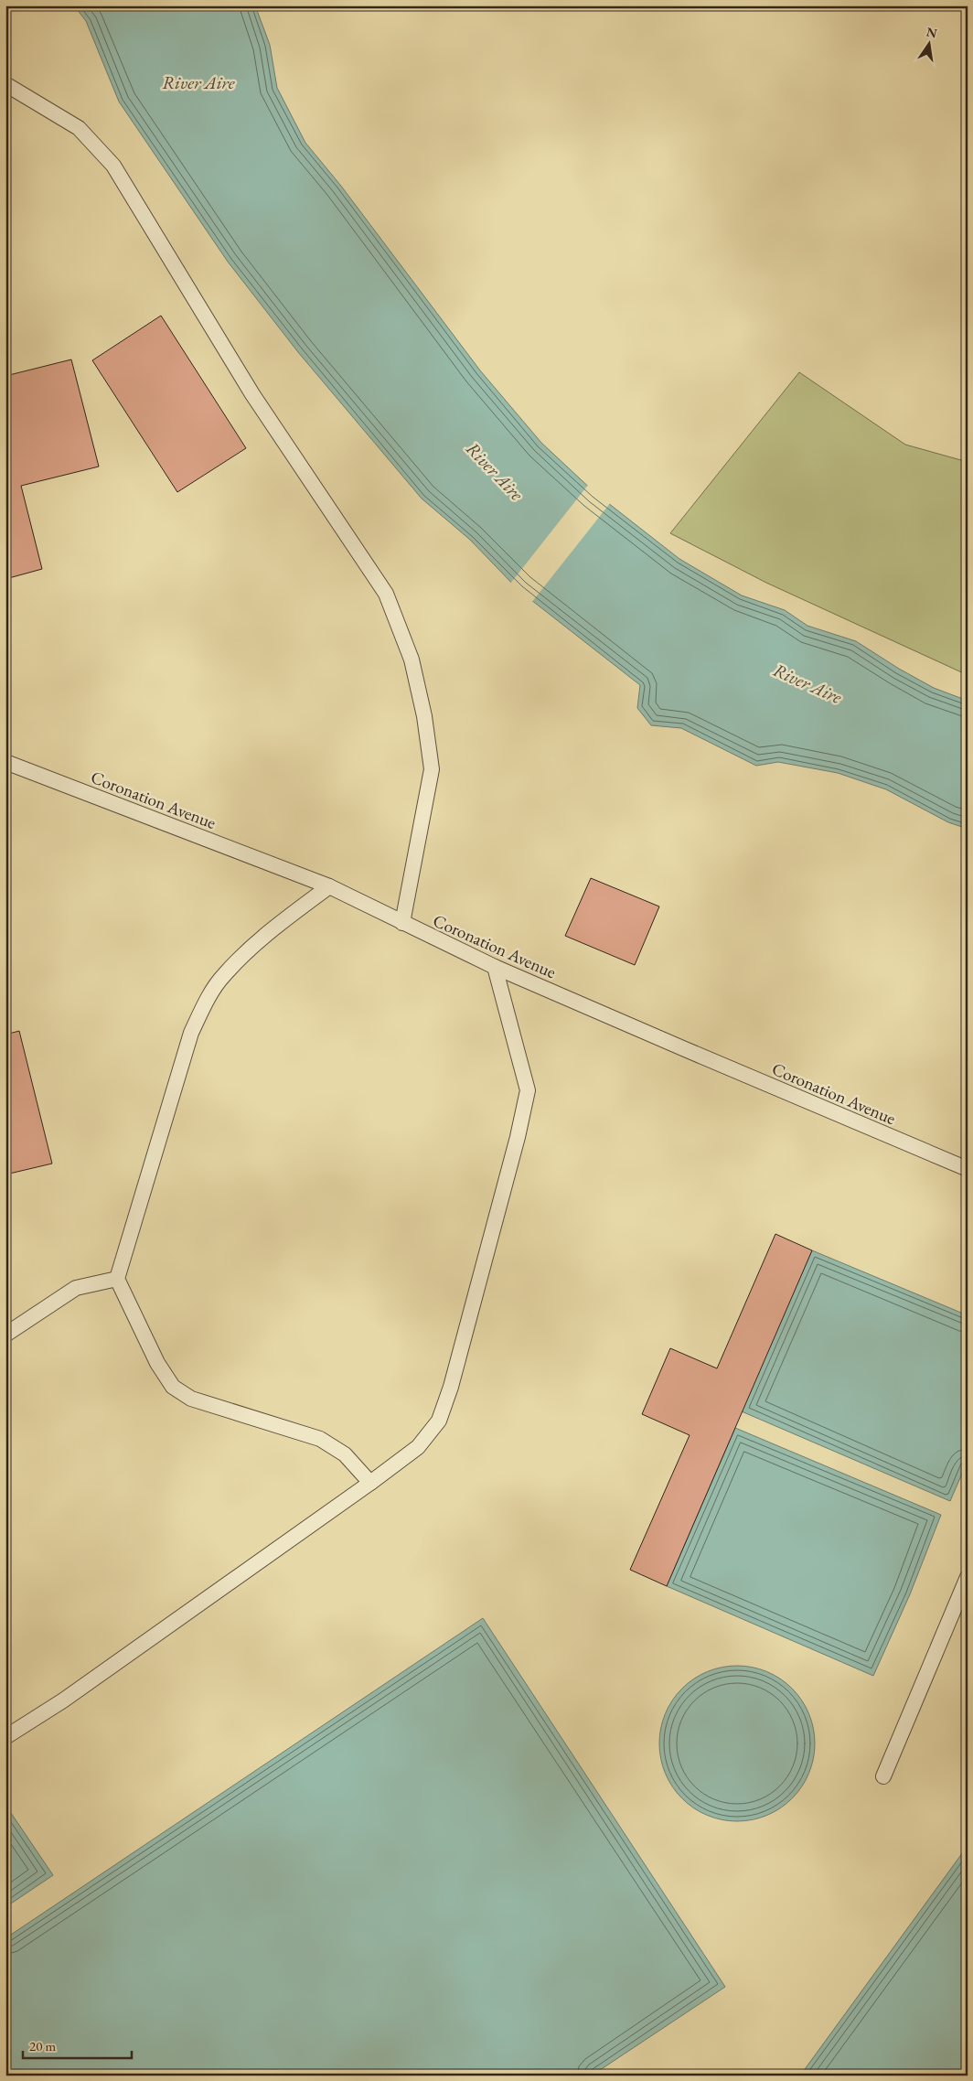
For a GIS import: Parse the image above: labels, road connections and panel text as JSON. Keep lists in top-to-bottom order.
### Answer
{
  "streets": {
    "lane": ["Coronation Avenue"]
  },
  "water": ["River Aire"],
  "scale_bar": "20 m",
  "north": "top"
}
